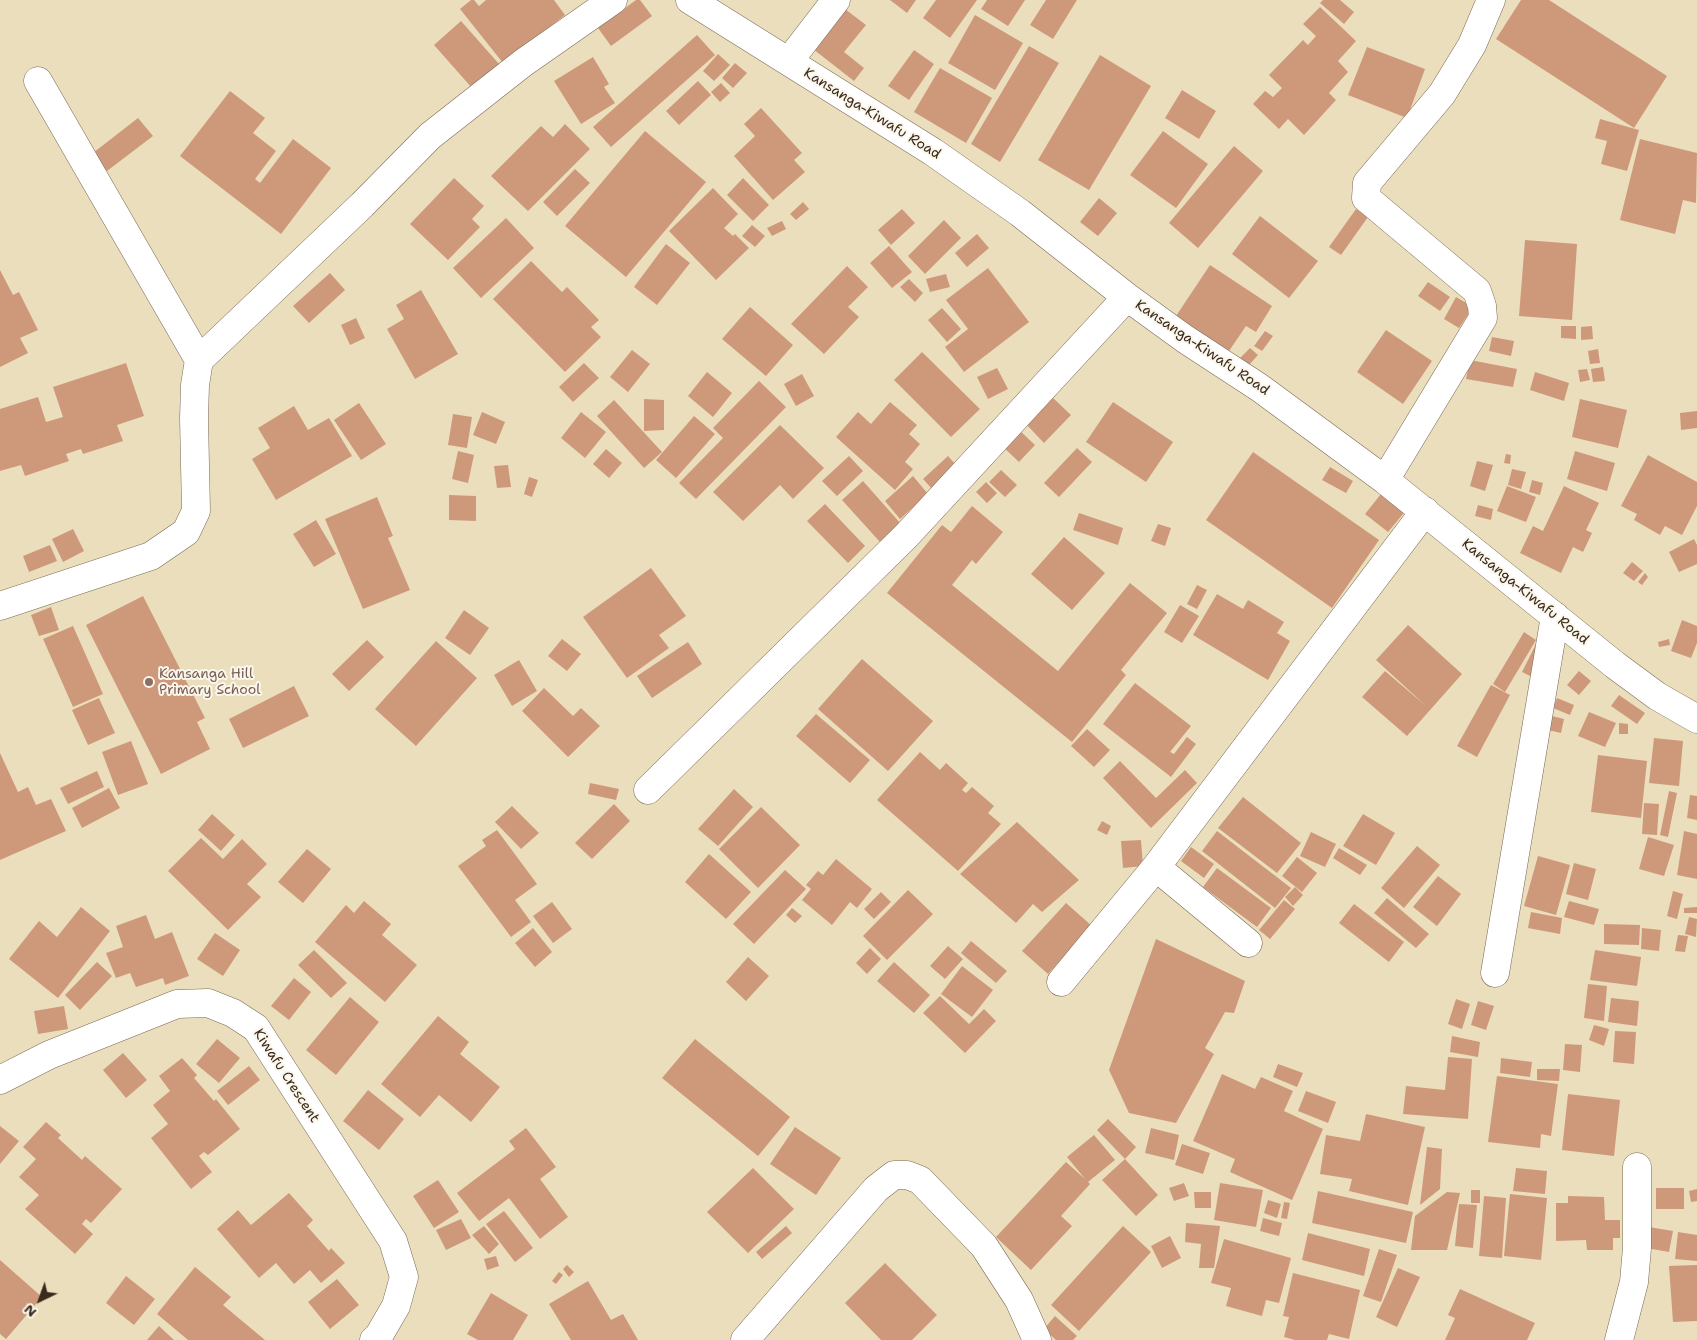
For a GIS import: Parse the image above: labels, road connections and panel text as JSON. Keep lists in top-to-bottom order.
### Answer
{
  "streets": {
    "street": ["Kansanga-Kiwafu Road", "Kiwafu Crescent"]
  },
  "places": ["Kansanga Hill Primary School"],
  "north": "bottom left"
}
